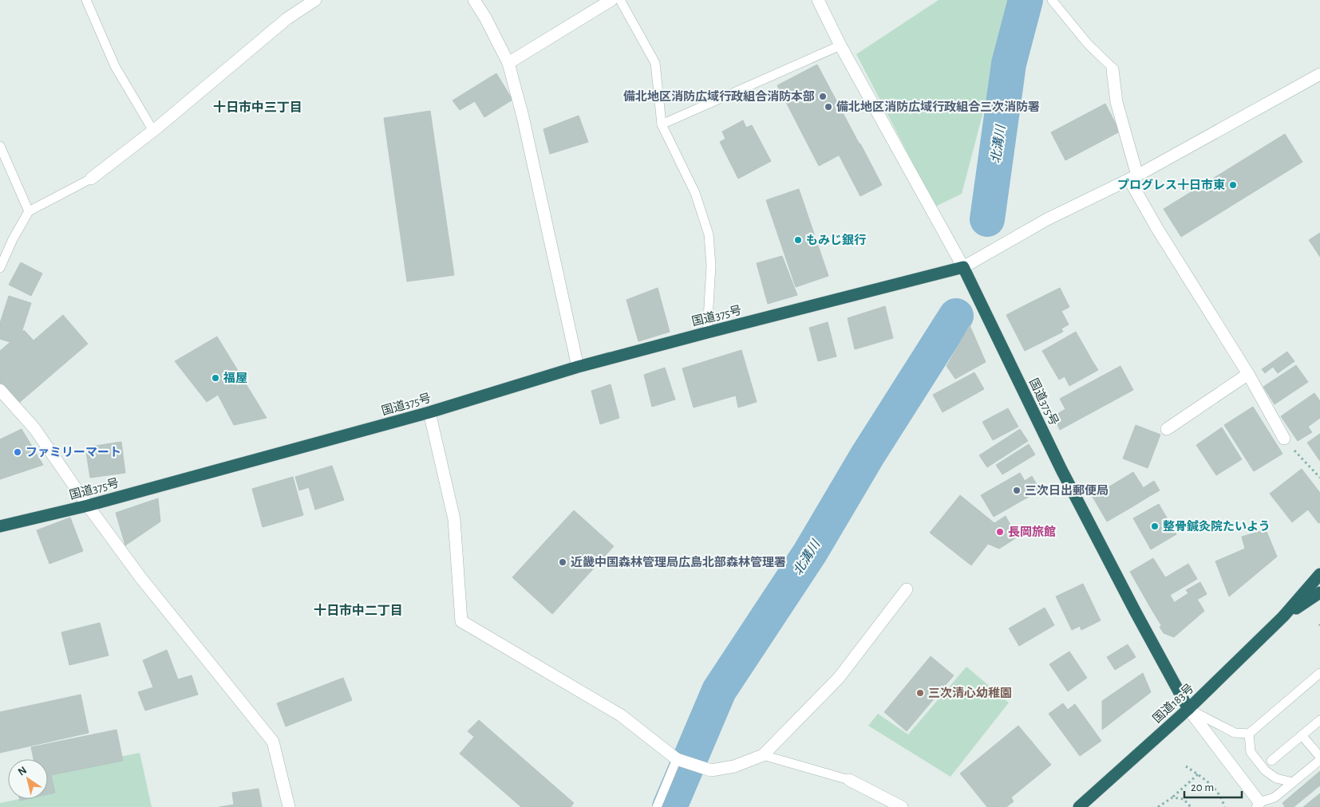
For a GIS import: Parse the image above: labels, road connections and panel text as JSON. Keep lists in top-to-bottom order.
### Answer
{
  "streets": {
    "highway": ["国道375号", "国道183号"]
  },
  "crossings": [
    ["国道375号", "国道183号"]
  ],
  "districts": ["十日市中三丁目", "十日市中二丁目"],
  "water": ["北溝川"],
  "places": [
    "備北地区消防広域行政組合消防本部",
    "備北地区消防広域行政組合三次消防署",
    "プログレス十日市東",
    "もみじ銀行",
    "福屋",
    "ファミリーマート",
    "三次日出郵便局",
    "整骨鍼灸院たいよう",
    "長岡旅館",
    "近畿中国森林管理局広島北部森林管理署",
    "三次清心幼稚園"
  ],
  "scale_bar": "20 m",
  "north": "top left"
}
